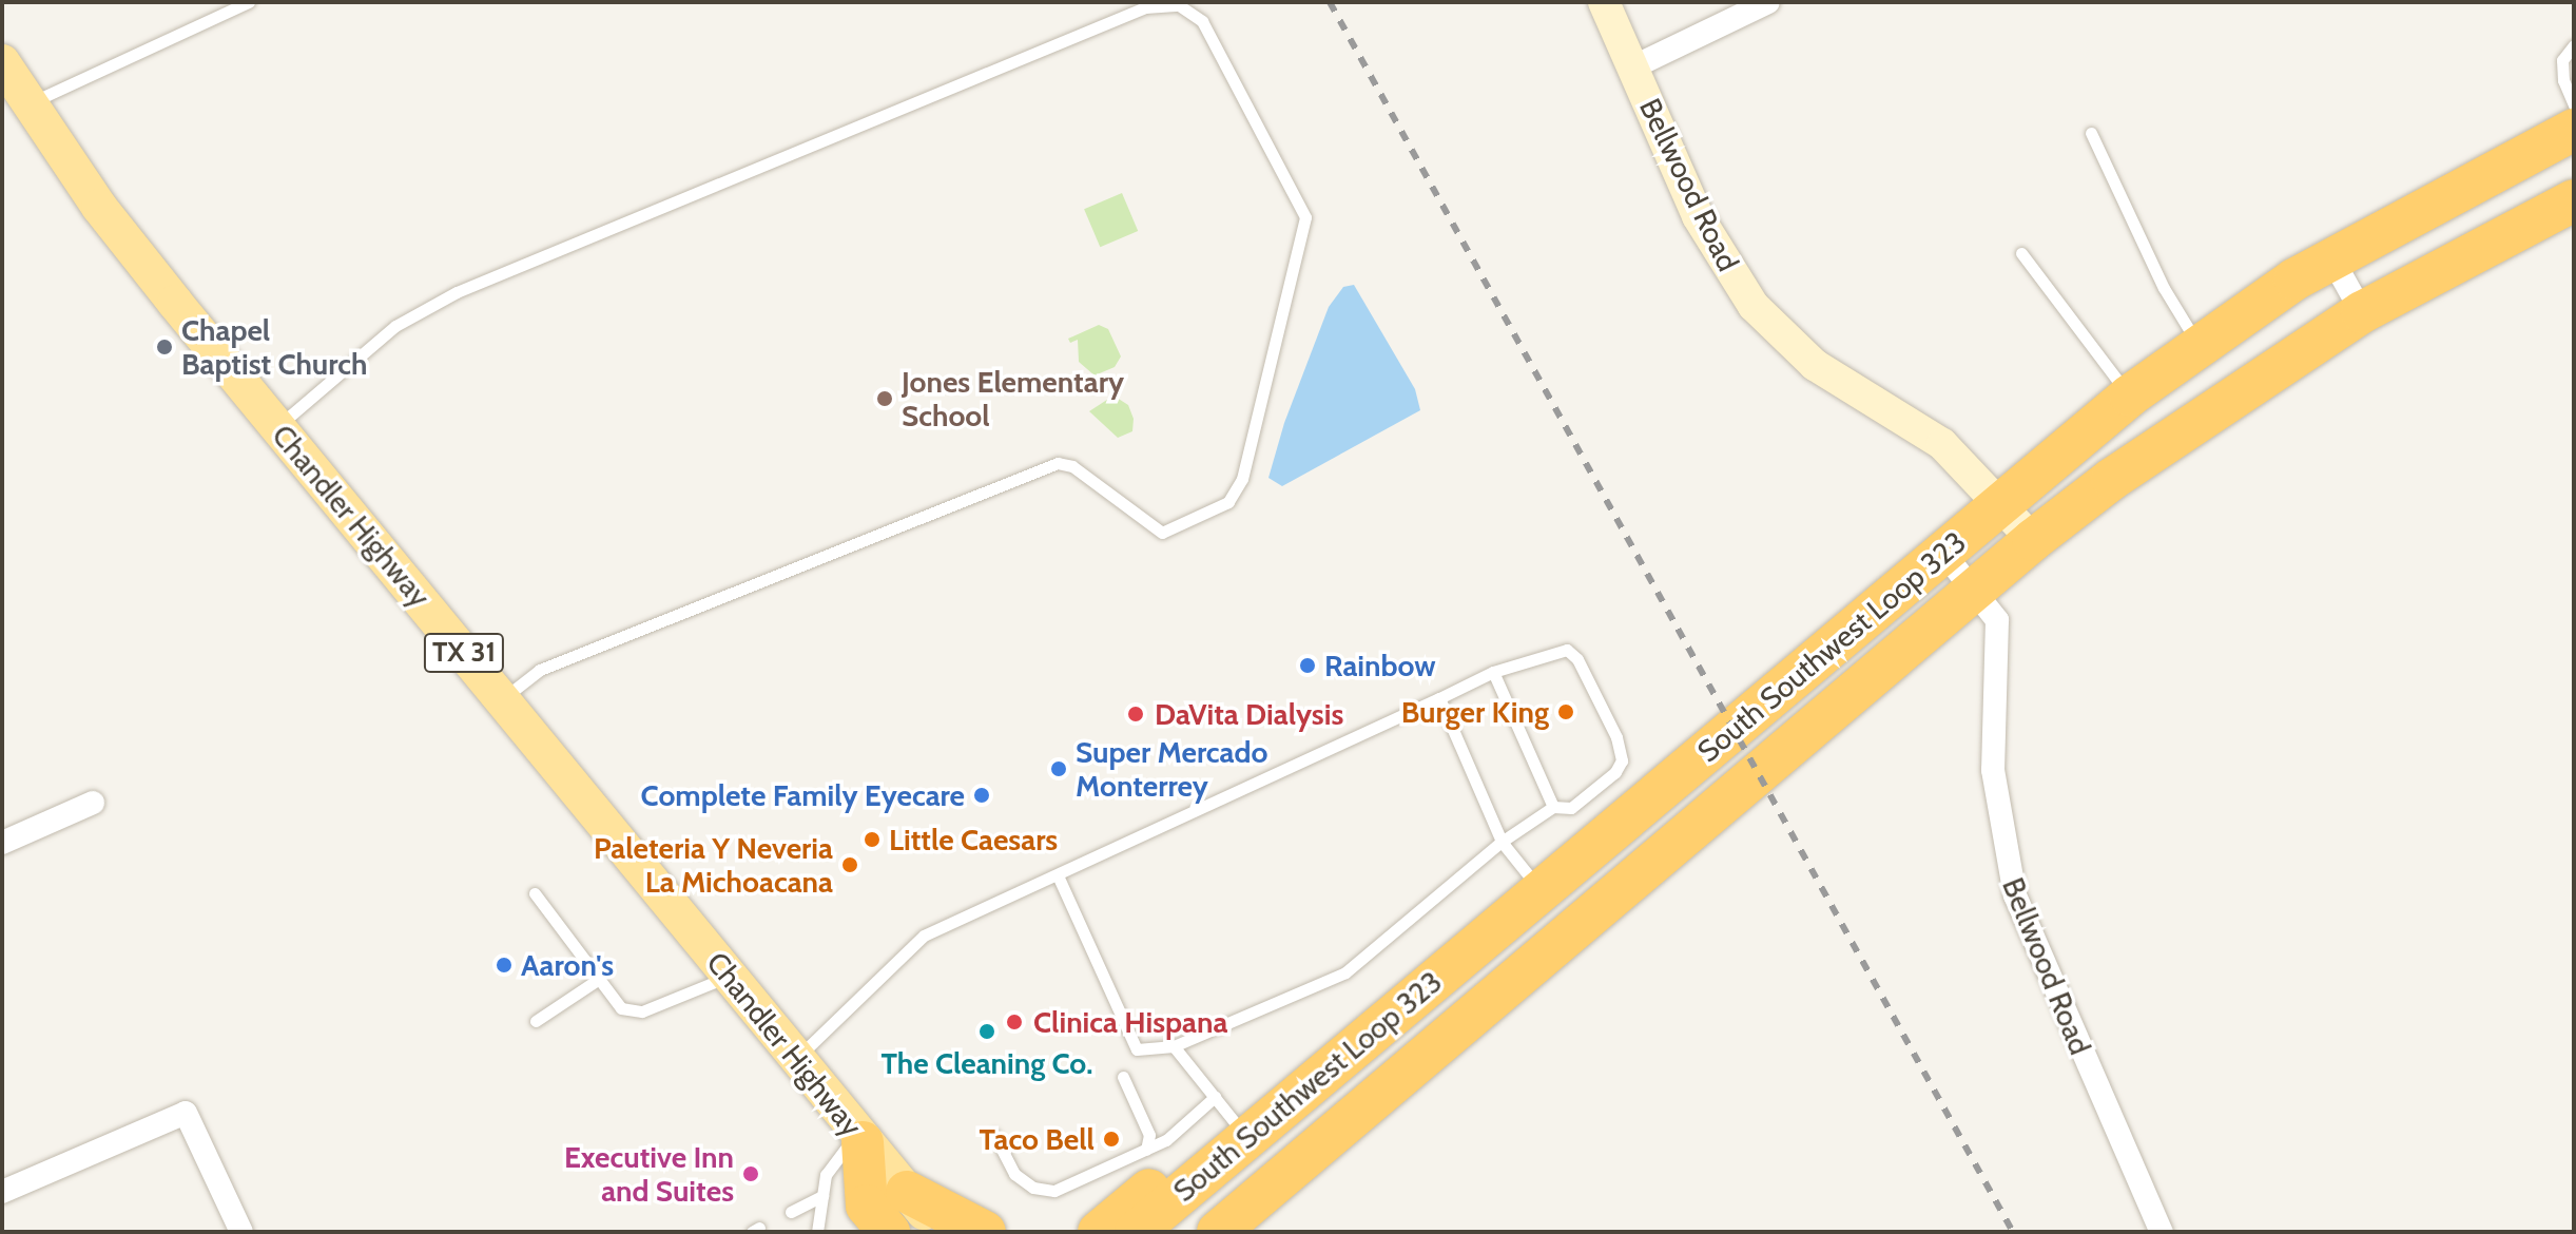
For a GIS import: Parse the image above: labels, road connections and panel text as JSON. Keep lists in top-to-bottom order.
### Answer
{
  "streets": {
    "highway": ["South Southwest Loop 323"],
    "main road": ["Chandler Highway", "TX 31"],
    "street": ["Bellwood Road"]
  },
  "crossings": [
    ["Bellwood Road", "South Southwest Loop 323"]
  ],
  "places": [
    "Chapel Baptist Church",
    "Jones Elementary School",
    "Rainbow",
    "Burger King",
    "DaVita Dialysis",
    "Super Mercado Monterrey",
    "Complete Family Eyecare",
    "Little Caesars",
    "Paleteria Y Neveria La Michoacana",
    "Aaron's",
    "Clinica Hispana",
    "The Cleaning Co.",
    "Taco Bell",
    "Executive Inn and Suites"
  ]
}
